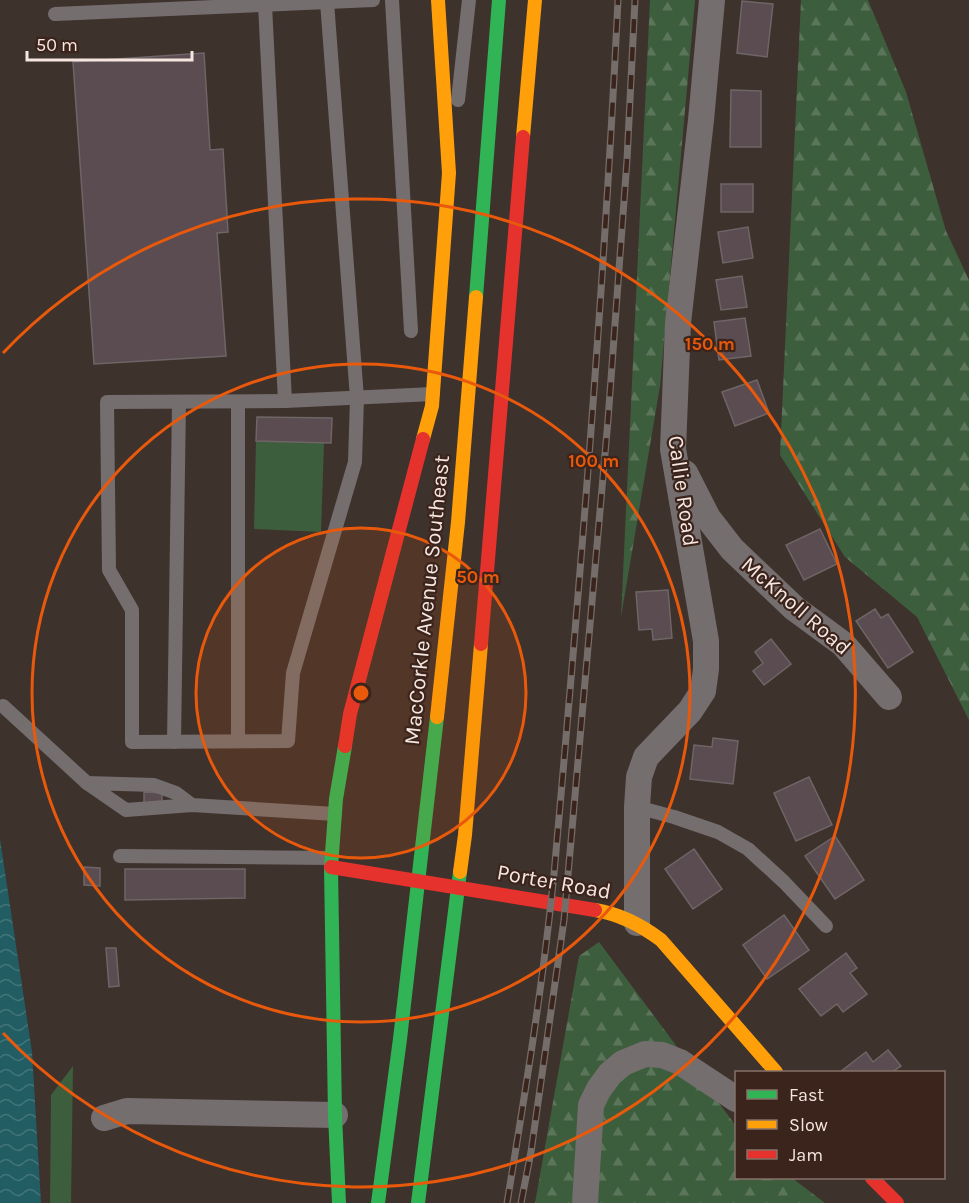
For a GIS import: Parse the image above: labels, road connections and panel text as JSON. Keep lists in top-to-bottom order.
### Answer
{
  "streets": {
    "main road": ["MacCorkle Avenue Southeast", "Porter Road"],
    "street": ["Callie Road", "McKnoll Road"]
  },
  "crossings": [
    ["Callie Road", "McKnoll Road"],
    ["Callie Road", "Porter Road"],
    ["MacCorkle Avenue Southeast", "Porter Road"]
  ],
  "legend": ["Fast", "Slow", "Jam"],
  "scale_bar": "50 m",
  "rings": ["150 m", "100 m", "50 m"]
}
